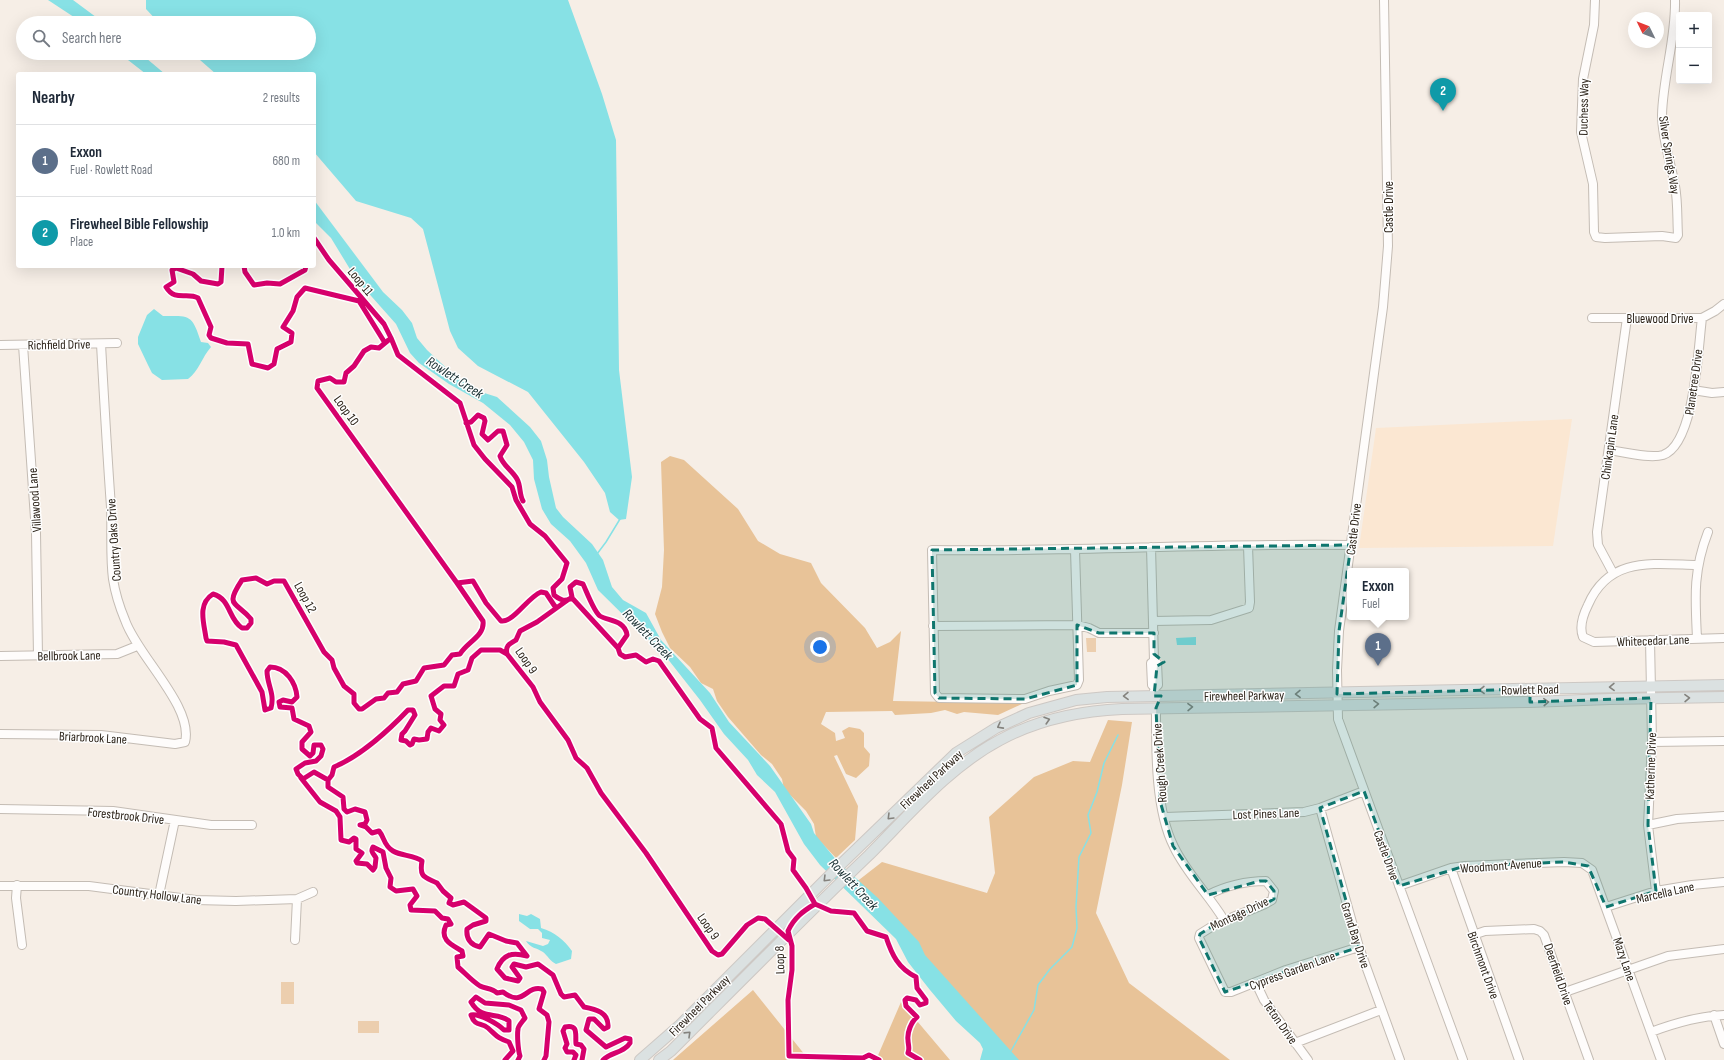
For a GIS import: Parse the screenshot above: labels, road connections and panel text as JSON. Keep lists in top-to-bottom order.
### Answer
{
  "streets": {
    "main road": ["Rowlett Road", "Firewheel Parkway"],
    "street": [
      "Duchess Way",
      "Silver Springs Way",
      "Castle Drive",
      "Bluewood Drive",
      "Richfield Drive",
      "Planetree Drive",
      "Chinkapin Lane",
      "Villawood Lane",
      "Country Oaks Drive",
      "Whitecedar Lane",
      "Bellbrook Lane",
      "Briarbrook Lane",
      "Rough Creek Drive",
      "Katherine Drive",
      "Lost Pines Lane",
      "Forestbrook Drive",
      "Woodmont Avenue",
      "Marcella Lane",
      "Country Hollow Lane",
      "Montage Drive",
      "Grand Bay Drive",
      "Mazy Lane",
      "Birchmont Drive",
      "Cypress Garden Lane",
      "Deerfield Drive",
      "Teton Drive"
    ],
    "cycle path": [
      "Loop 11",
      "Loop 10",
      "Loop 12",
      "Loop 9",
      "Loop 8"
    ]
  },
  "crossings": [
    ["Duchess Way", "Silver Springs Way"],
    ["Castle Drive", "Rowlett Road"],
    ["Castle Drive", "Firewheel Parkway"],
    ["Castle Drive", "Lost Pines Lane"],
    ["Castle Drive", "Woodmont Avenue"],
    ["Bluewood Drive", "Planetree Drive"],
    ["Bluewood Drive", "Chinkapin Lane"],
    ["Richfield Drive", "Villawood Lane"],
    ["Richfield Drive", "Country Oaks Drive"],
    ["Planetree Drive", "Chinkapin Lane"],
    ["Chinkapin Lane", "Whitecedar Lane"],
    ["Villawood Lane", "Bellbrook Lane"],
    ["Country Oaks Drive", "Bellbrook Lane"],
    ["Country Oaks Drive", "Briarbrook Lane"],
    ["Whitecedar Lane", "Katherine Drive"],
    ["Rowlett Road", "Firewheel Parkway"],
    ["Rowlett Road", "Katherine Drive"],
    ["Firewheel Parkway", "Rough Creek Drive"],
    ["Rough Creek Drive", "Lost Pines Lane"],
    ["Rough Creek Drive", "Montage Drive"],
    ["Katherine Drive", "Marcella Lane"],
    ["Lost Pines Lane", "Grand Bay Drive"],
    ["Woodmont Avenue", "Mazy Lane"],
    ["Woodmont Avenue", "Birchmont Drive"],
    ["Marcella Lane", "Mazy Lane"],
    ["Montage Drive", "Cypress Garden Lane"],
    ["Grand Bay Drive", "Cypress Garden Lane"],
    ["Birchmont Drive", "Deerfield Drive"],
    ["Cypress Garden Lane", "Teton Drive"]
  ],
  "water": ["Rowlett Creek"],
  "north": "top left",
  "page": {
    "map_buttons": ["+", "−"],
    "search": "Search here",
    "heading": ["Nearby", "2 results"],
    "pins": ["2", "1"],
    "list": [
      {
        "mark": "1",
        "name": "Exxon",
        "note": "Fuel · Rowlett Road",
        "value": "680 m"
      },
      {
        "mark": "2",
        "name": "Firewheel Bible Fellowship",
        "note": "Place",
        "value": "1.0 km"
      }
    ],
    "popup": ["Exxon", "Fuel"]
  }
}
